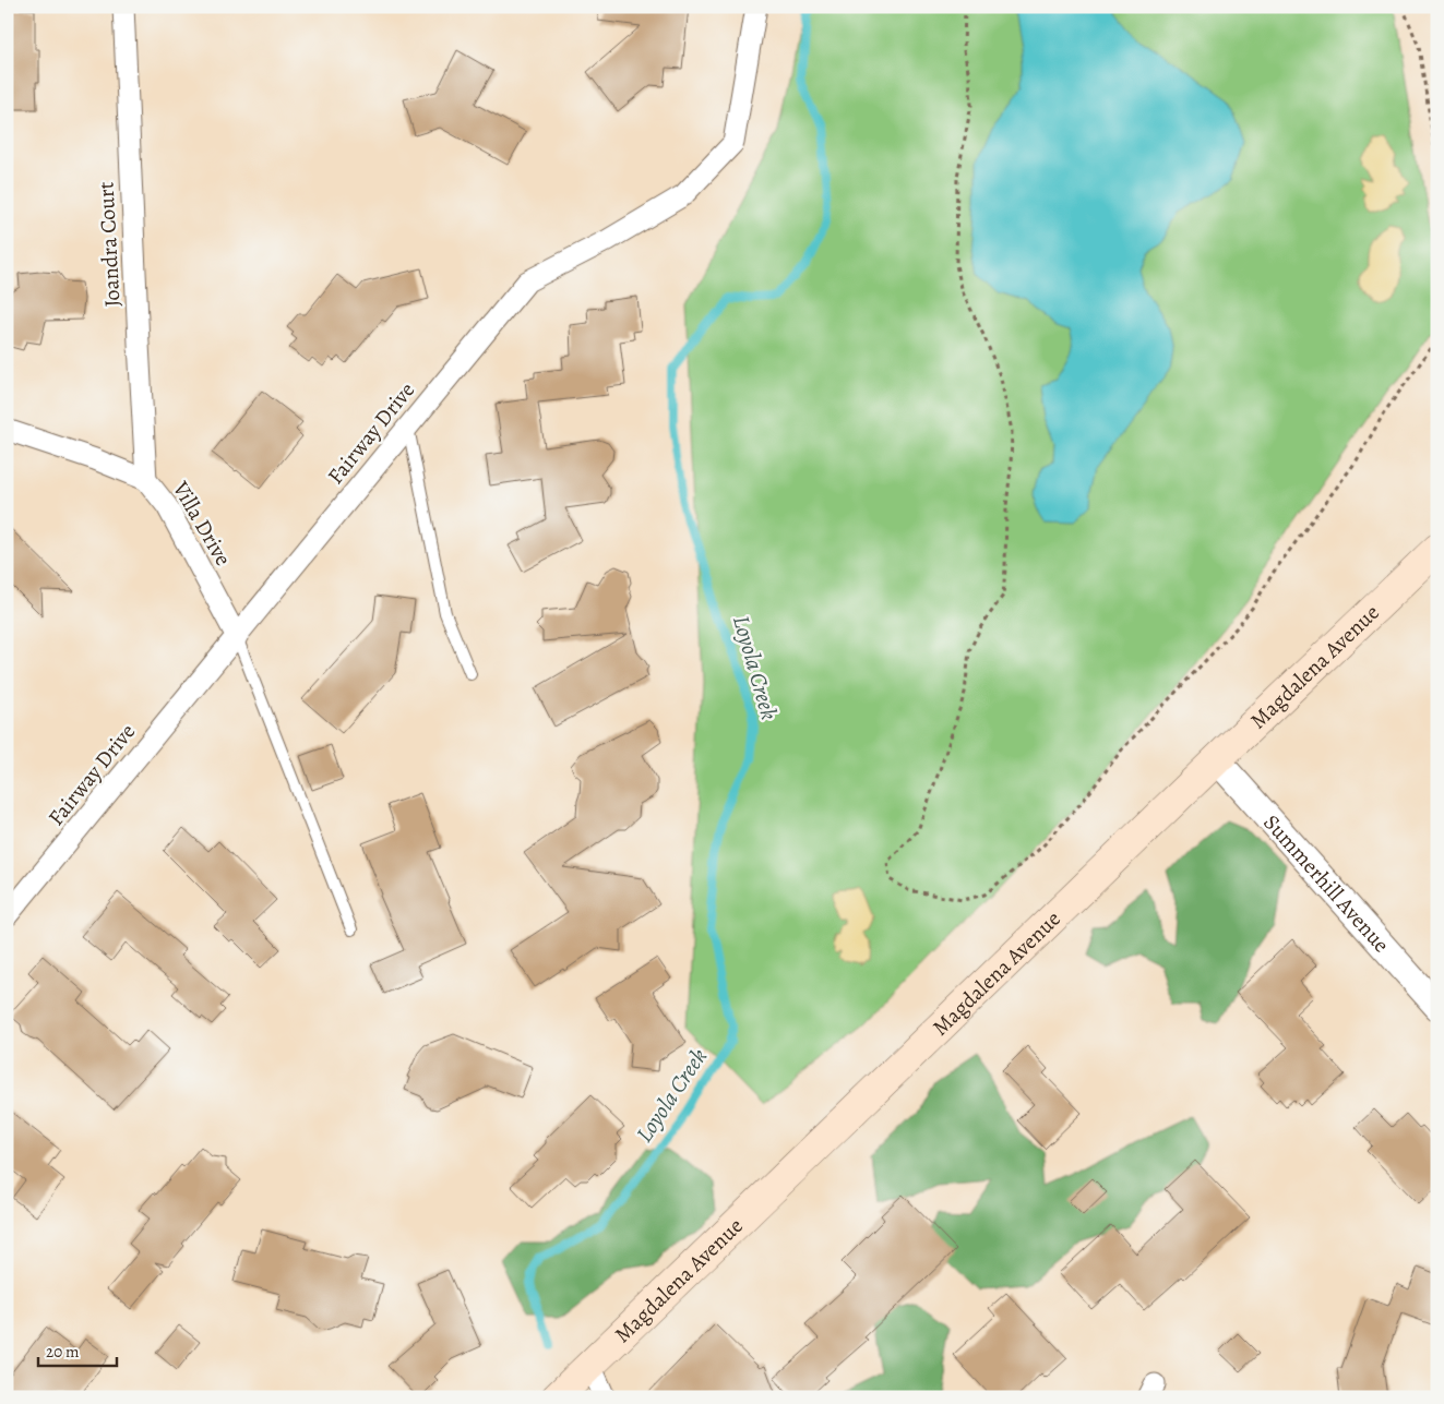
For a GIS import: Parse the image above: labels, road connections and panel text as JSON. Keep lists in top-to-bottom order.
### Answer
{
  "streets": {
    "main road": ["Magdalena Avenue"],
    "street": [
      "Joandra Court",
      "Fairway Drive",
      "Villa Drive",
      "Summerhill Avenue"
    ]
  },
  "crossings": [
    ["Joandra Court", "Villa Drive"],
    ["Fairway Drive", "Villa Drive"],
    ["Magdalena Avenue", "Summerhill Avenue"]
  ],
  "water": ["Loyola Creek"],
  "scale_bar": "20 m"
}
